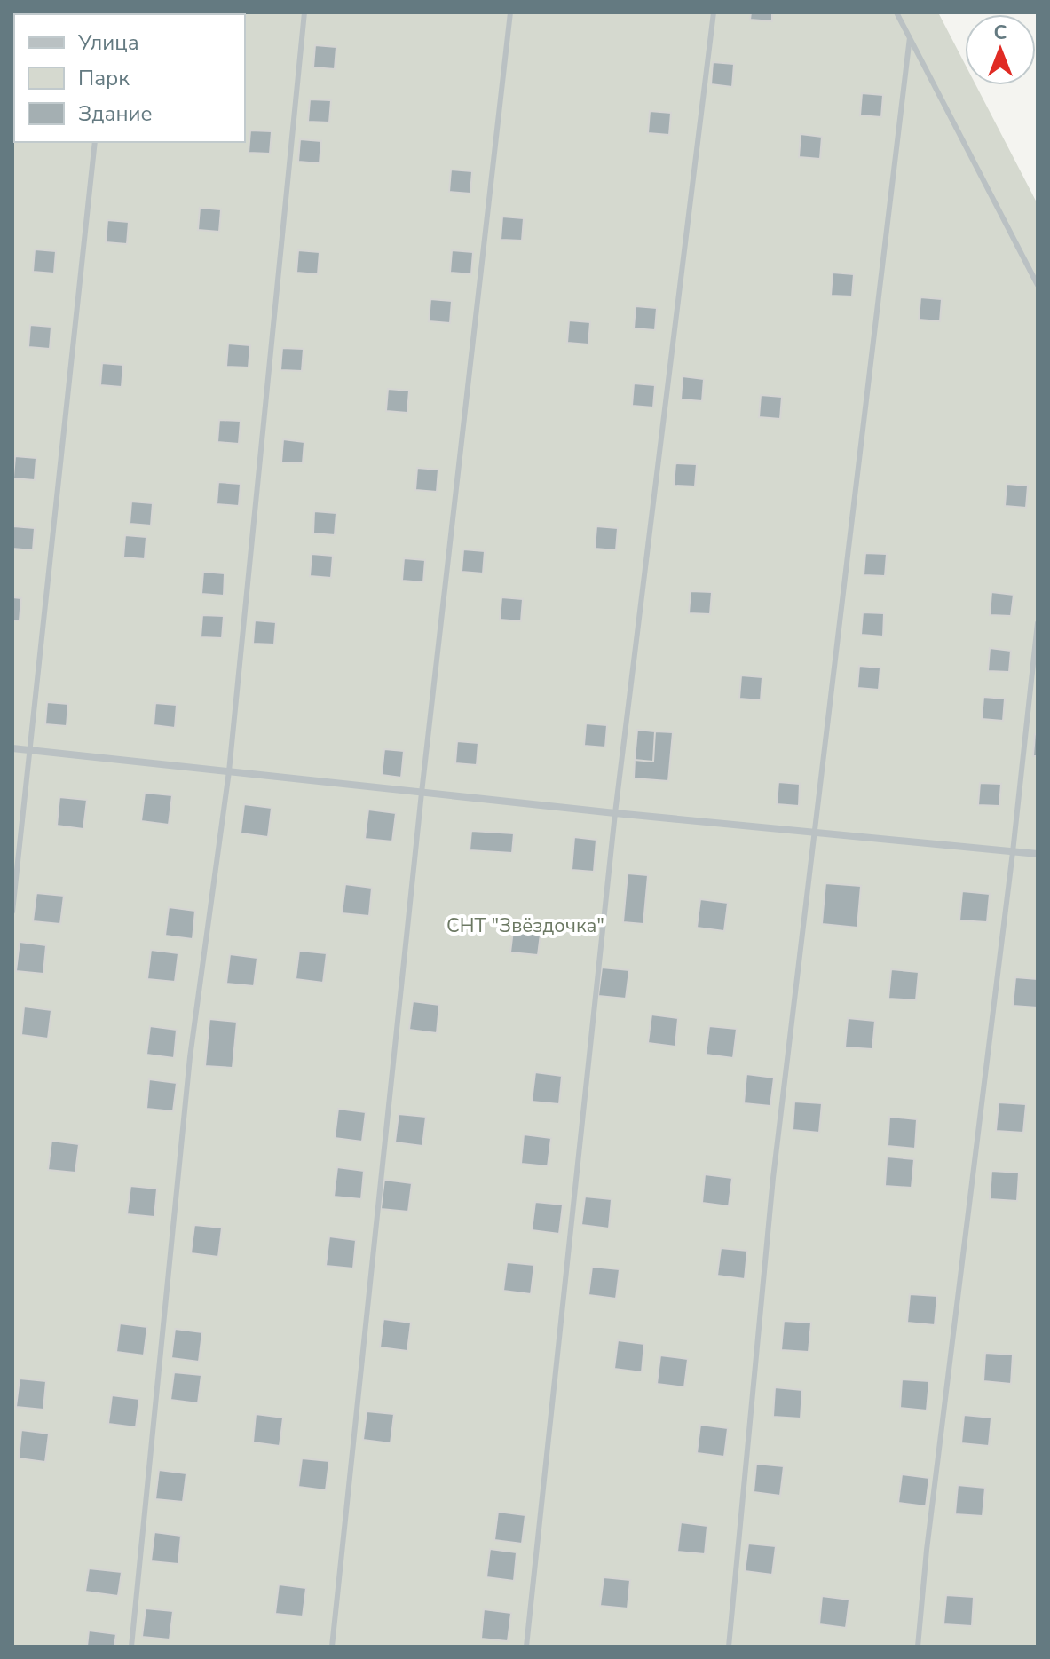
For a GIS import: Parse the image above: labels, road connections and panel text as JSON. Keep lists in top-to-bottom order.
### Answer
{
  "parks": ["СНТ \"Звёздочка\""],
  "legend": ["Улица", "Парк", "Здание"],
  "north": "top"
}
